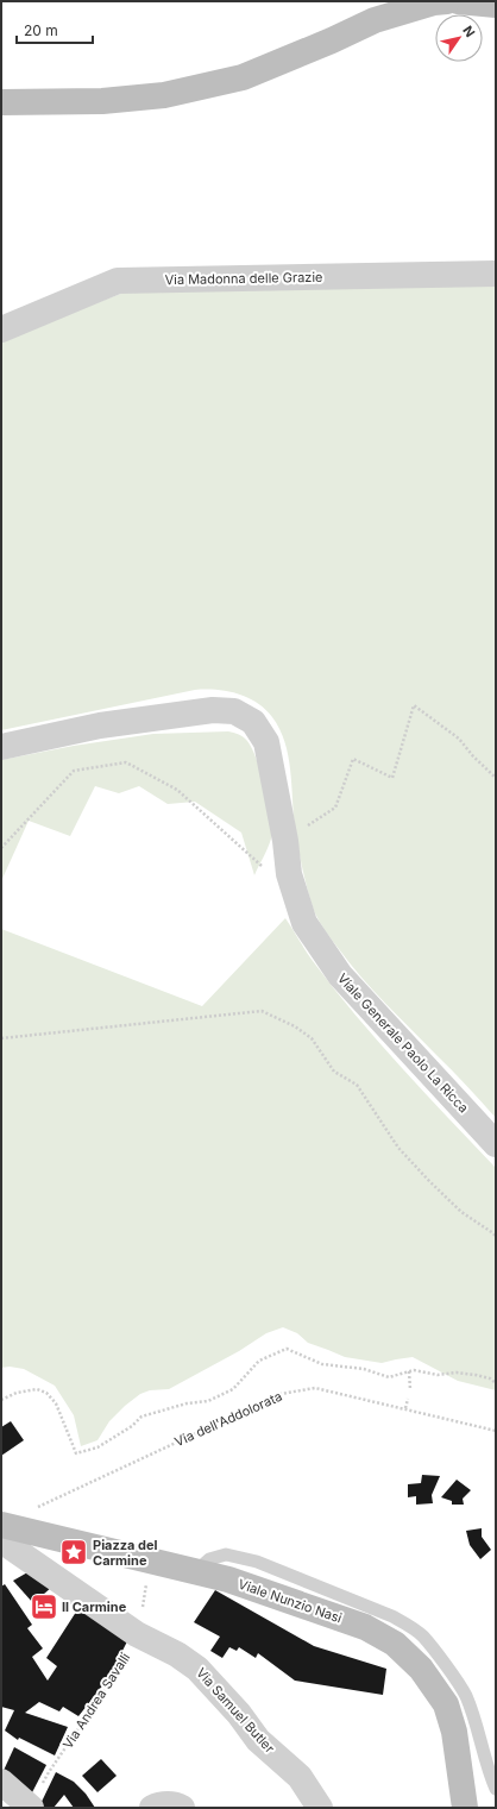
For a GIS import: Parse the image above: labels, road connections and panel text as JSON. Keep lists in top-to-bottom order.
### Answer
{
  "streets": {
    "street": [
      "Via Madonna delle Grazie",
      "Viale Generale Paolo La Ricca",
      "Viale Nunzio Nasi",
      "Via Samuel Butler"
    ],
    "path": ["Via dell'Addolorata", "Via Andrea Savalli"]
  },
  "crossings": [
    ["Via dell'Addolorata", "Viale Nunzio Nasi"],
    ["Via dell'Addolorata", "Via Samuel Butler"],
    ["Viale Nunzio Nasi", "Via Andrea Savalli"],
    ["Viale Nunzio Nasi", "Via Samuel Butler"],
    ["Via Andrea Savalli", "Via Samuel Butler"]
  ],
  "places": {
    "place": ["Piazza del Carmine"],
    "hotel": ["Il Carmine"]
  },
  "scale_bar": "20 m",
  "north": "top right"
}
